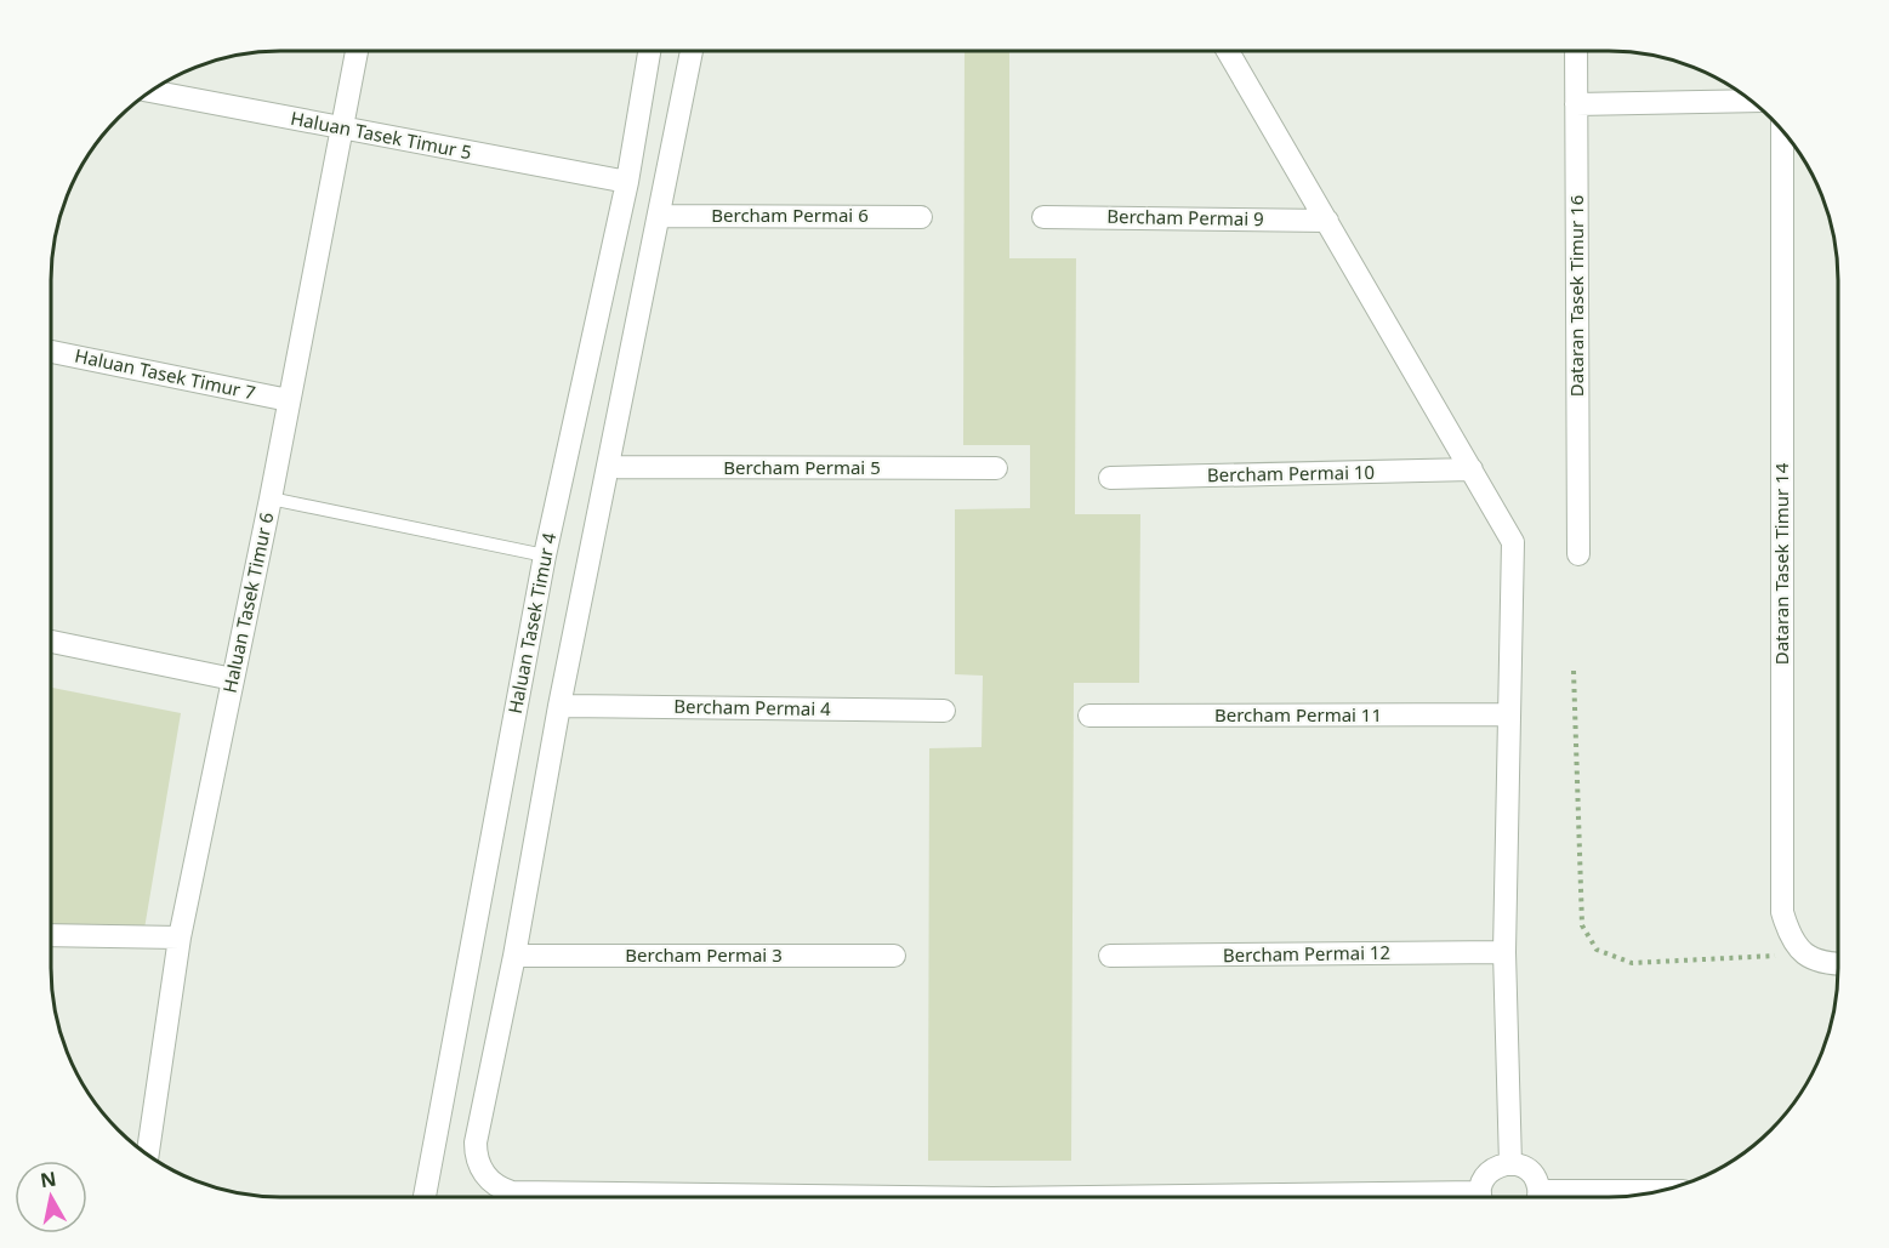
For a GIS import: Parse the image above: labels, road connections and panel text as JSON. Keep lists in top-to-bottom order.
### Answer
{
  "streets": {
    "street": [
      "Haluan Tasek Timur 5",
      "Bercham Permai 6",
      "Bercham Permai 9",
      "Dataran Tasek Timur 16",
      "Haluan Tasek Timur 7",
      "Bercham Permai 5",
      "Bercham Permai 10",
      "Dataran Tasek Timur 14",
      "Haluan Tasek Timur 6",
      "Haluan Tasek Timur 4",
      "Bercham Permai 4",
      "Bercham Permai 11",
      "Bercham Permai 12",
      "Bercham Permai 3"
    ]
  },
  "crossings": [
    ["Haluan Tasek Timur 5", "Haluan Tasek Timur 6"],
    ["Haluan Tasek Timur 5", "Haluan Tasek Timur 4"],
    ["Haluan Tasek Timur 7", "Haluan Tasek Timur 6"]
  ],
  "north": "top"
}
